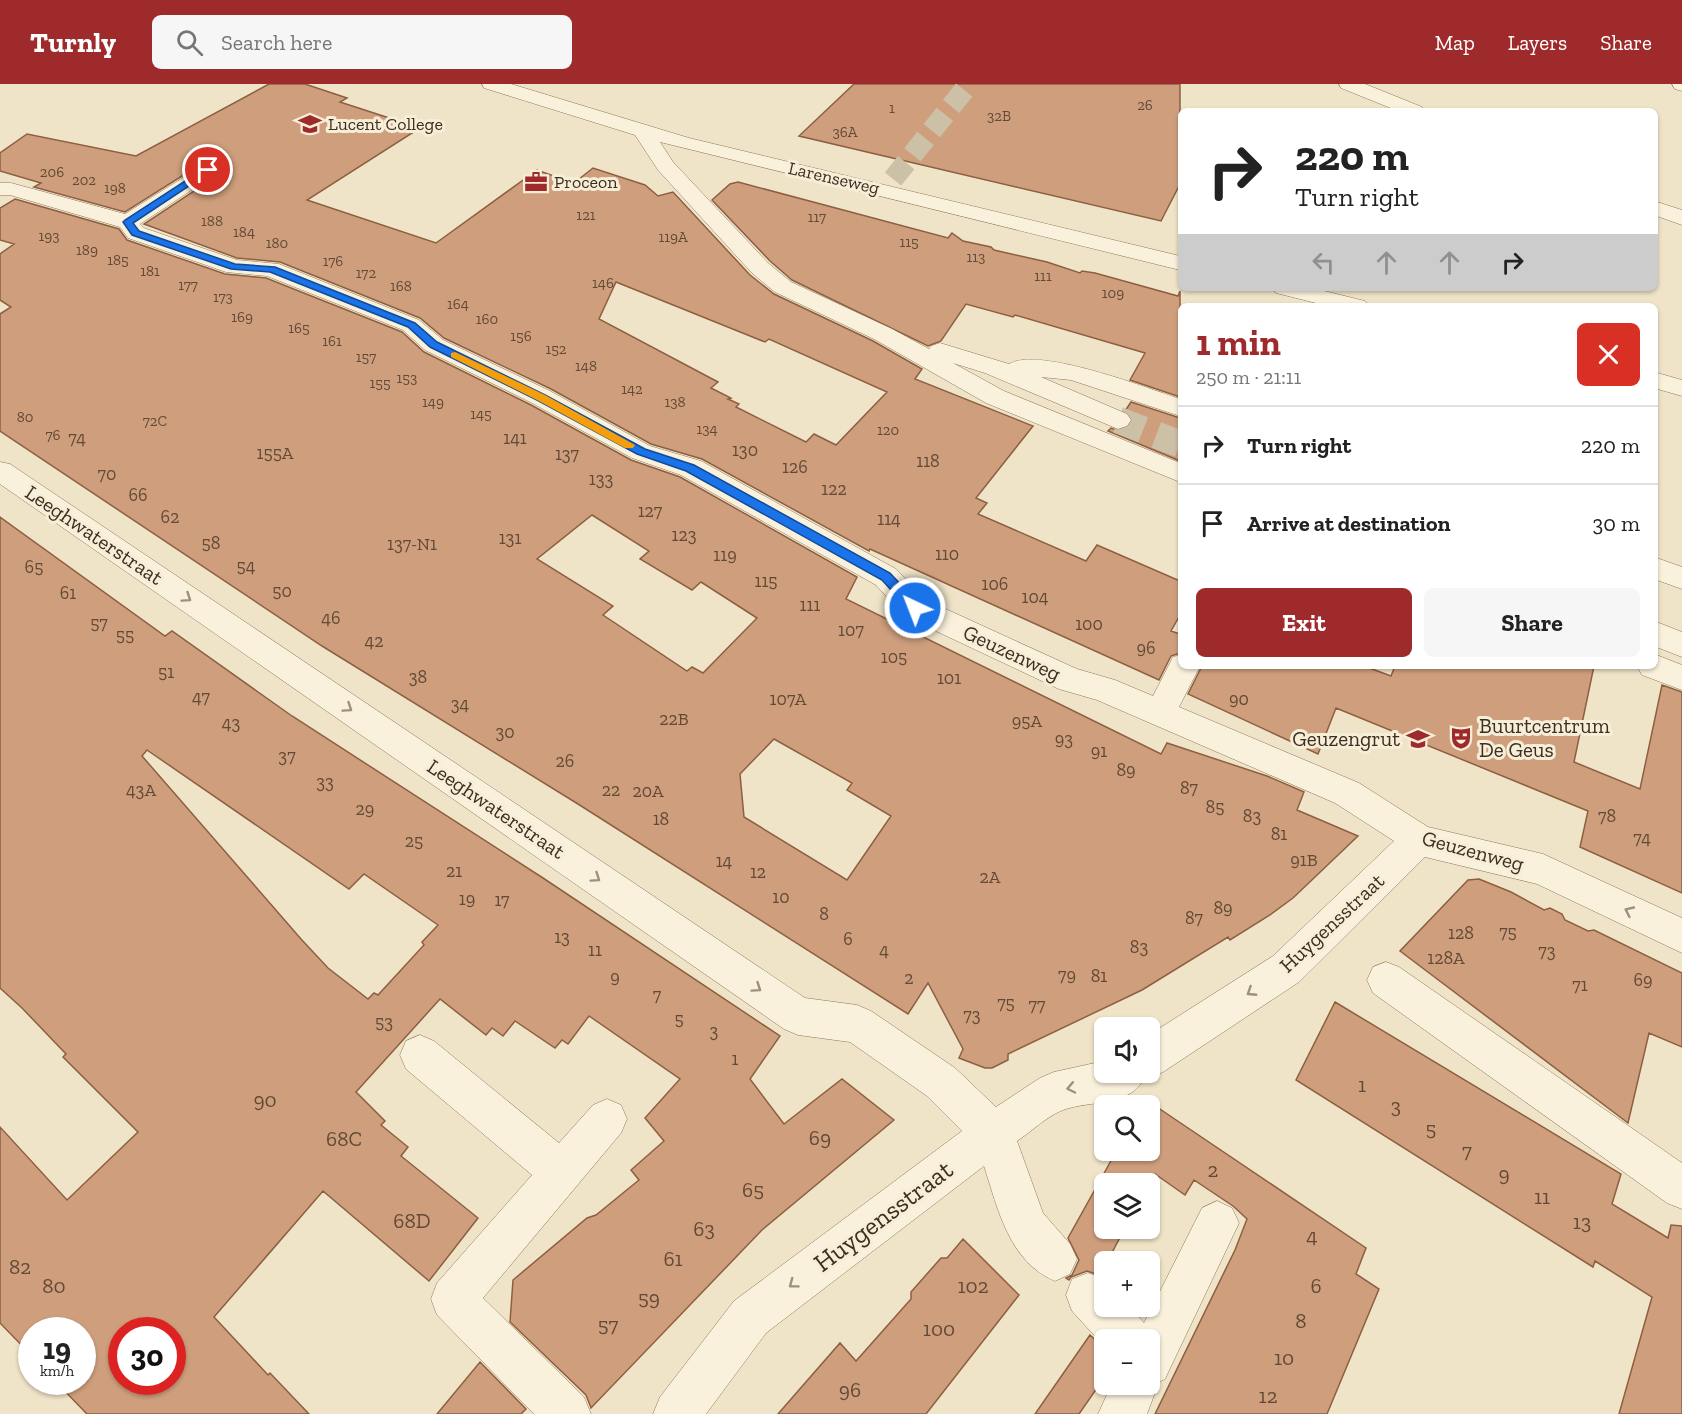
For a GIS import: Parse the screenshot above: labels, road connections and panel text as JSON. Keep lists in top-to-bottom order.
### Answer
{
  "streets": {
    "street": [
      "Larenseweg",
      "Leeghwaterstraat",
      "Geuzenweg",
      "Huygensstraat"
    ]
  },
  "crossings": [
    ["Leeghwaterstraat", "Huygensstraat"],
    ["Geuzenweg", "Huygensstraat"]
  ],
  "one_way": ["Leeghwaterstraat", "Huygensstraat"],
  "places": {
    "school or university": ["Lucent College", "Geuzengrut"],
    "office": ["Proceon"],
    "theatre": ["Buurtcentrum De Geus"]
  },
  "house_numbers": [
    "26",
    "1",
    "32B",
    "36A",
    "206",
    "202",
    "198",
    "121",
    "117",
    "188",
    "184",
    "193",
    "119A",
    "115",
    "180",
    "189",
    "113",
    "185",
    "176",
    "181",
    "172",
    "111",
    "146",
    "177",
    "168",
    "109",
    "173",
    "164",
    "169",
    "160",
    "165",
    "156",
    "161",
    "152",
    "157",
    "148",
    "153",
    "155",
    "142",
    "149",
    "138",
    "145",
    "80",
    "72C",
    "134",
    "120",
    "76",
    "74",
    "141",
    "130",
    "155A",
    "137",
    "118",
    "126",
    "70",
    "133",
    "122",
    "66",
    "127",
    "62",
    "114",
    "123",
    "131",
    "58",
    "137-N1",
    "110",
    "119",
    "54",
    "65",
    "115",
    "106",
    "50",
    "61",
    "104",
    "111",
    "46",
    "57",
    "100",
    "107",
    "55",
    "42",
    "96",
    "105",
    "51",
    "38",
    "101",
    "47",
    "107A",
    "90",
    "34",
    "22B",
    "95A",
    "43",
    "30",
    "93",
    "91",
    "37",
    "26",
    "89",
    "33",
    "87",
    "43A",
    "22",
    "20A",
    "85",
    "29",
    "83",
    "78",
    "18",
    "81",
    "74",
    "25",
    "91B",
    "14",
    "21",
    "12",
    "2A",
    "10",
    "19",
    "17",
    "89",
    "8",
    "87",
    "75",
    "128",
    "13",
    "6",
    "83",
    "11",
    "4",
    "73",
    "128A",
    "79",
    "81",
    "9",
    "2",
    "69",
    "71",
    "7",
    "75",
    "77",
    "73",
    "5",
    "53",
    "3",
    "1",
    "1",
    "90",
    "3",
    "5",
    "69",
    "68C",
    "7",
    "2",
    "9",
    "65",
    "11",
    "68D",
    "13",
    "63",
    "4",
    "61",
    "82",
    "80",
    "102",
    "6",
    "59",
    "8",
    "57",
    "100",
    "10",
    "96",
    "12"
  ],
  "page": {
    "header": "Turnly",
    "search": "Search here",
    "nav": ["Map", "Layers", "Share"],
    "turn": ["220 m", "Turn right"],
    "heading": ["1 min", "250 m · 21:11"],
    "list": [
      {
        "name": "Turn right",
        "value": "220 m"
      },
      {
        "name": "Arrive at destination",
        "value": "30 m"
      }
    ],
    "buttons": ["Exit", "Share"],
    "map_buttons": ["+", "−"],
    "speed": "19 km/h",
    "limit": "30"
  }
}
